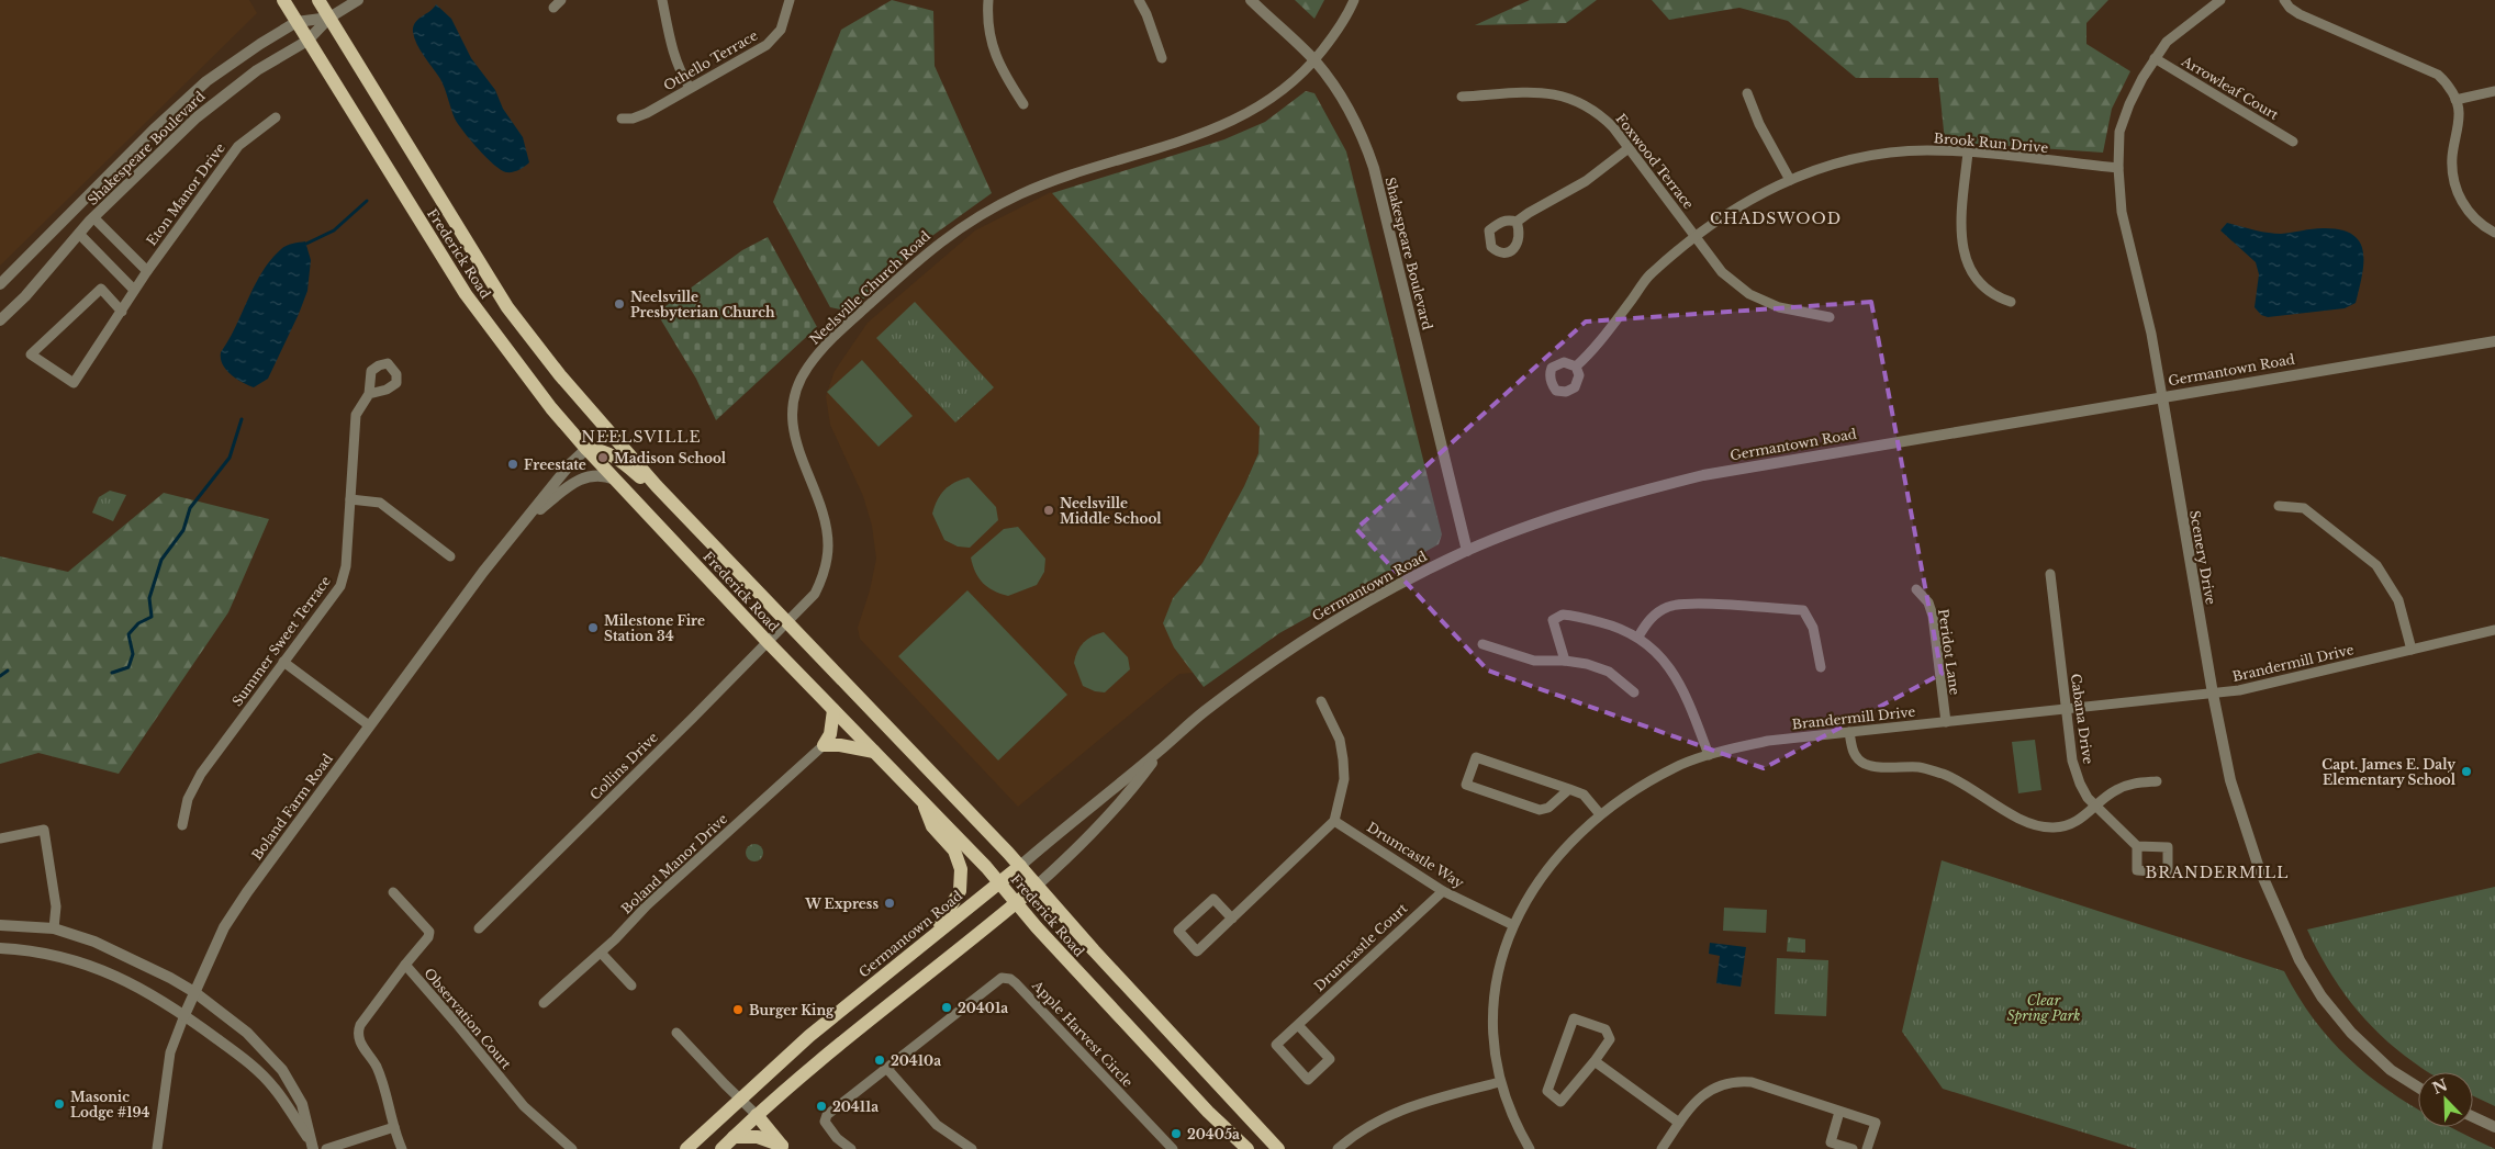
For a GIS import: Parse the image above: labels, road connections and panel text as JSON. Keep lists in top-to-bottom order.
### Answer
{
  "streets": {
    "main road": ["Frederick Road", "Germantown Road"],
    "street": [
      "Othello Terrace",
      "Arrowleaf Court",
      "Brook Run Drive",
      "Shakespeare Boulevard",
      "Foxwood Terrace",
      "Eton Manor Drive",
      "Neelsville Church Road",
      "Scenery Drive",
      "Summer Sweet Terrace",
      "Peridot Lane",
      "Brandermill Drive",
      "Cabana Drive",
      "Collins Drive",
      "Boland Farm Road",
      "Drumcastle Way",
      "Boland Manor Drive",
      "Drumcastle Court",
      "Observation Court",
      "Apple Harvest Circle"
    ]
  },
  "crossings": [
    ["Arrowleaf Court", "Scenery Drive"],
    ["Brook Run Drive", "Foxwood Terrace"],
    ["Brook Run Drive", "Scenery Drive"],
    ["Shakespeare Boulevard", "Eton Manor Drive"],
    ["Shakespeare Boulevard", "Frederick Road"],
    ["Shakespeare Boulevard", "Neelsville Church Road"],
    ["Shakespeare Boulevard", "Germantown Road"],
    ["Frederick Road", "Neelsville Church Road"],
    ["Frederick Road", "Germantown Road"],
    ["Frederick Road", "Collins Drive"],
    ["Frederick Road", "Boland Farm Road"],
    ["Neelsville Church Road", "Collins Drive"],
    ["Germantown Road", "Scenery Drive"],
    ["Scenery Drive", "Brandermill Drive"],
    ["Peridot Lane", "Brandermill Drive"],
    ["Brandermill Drive", "Cabana Drive"],
    ["Brandermill Drive", "Drumcastle Way"],
    ["Drumcastle Way", "Drumcastle Court"]
  ],
  "districts": ["CHADSWOOD", "NEELSVILLE", "BRANDERMILL"],
  "parks": ["Clear Spring Park"],
  "places": [
    "Neelsville Presbyterian Church",
    "Madison School",
    "Freestate",
    "Neelsville Middle School",
    "Milestone Fire Station 34",
    "Capt. James E. Daly Elementary School",
    "W Express",
    "20401a",
    "Burger King",
    "20410a",
    "Masonic Lodge #194",
    "20411a",
    "20405a"
  ],
  "north": "top left"
}
